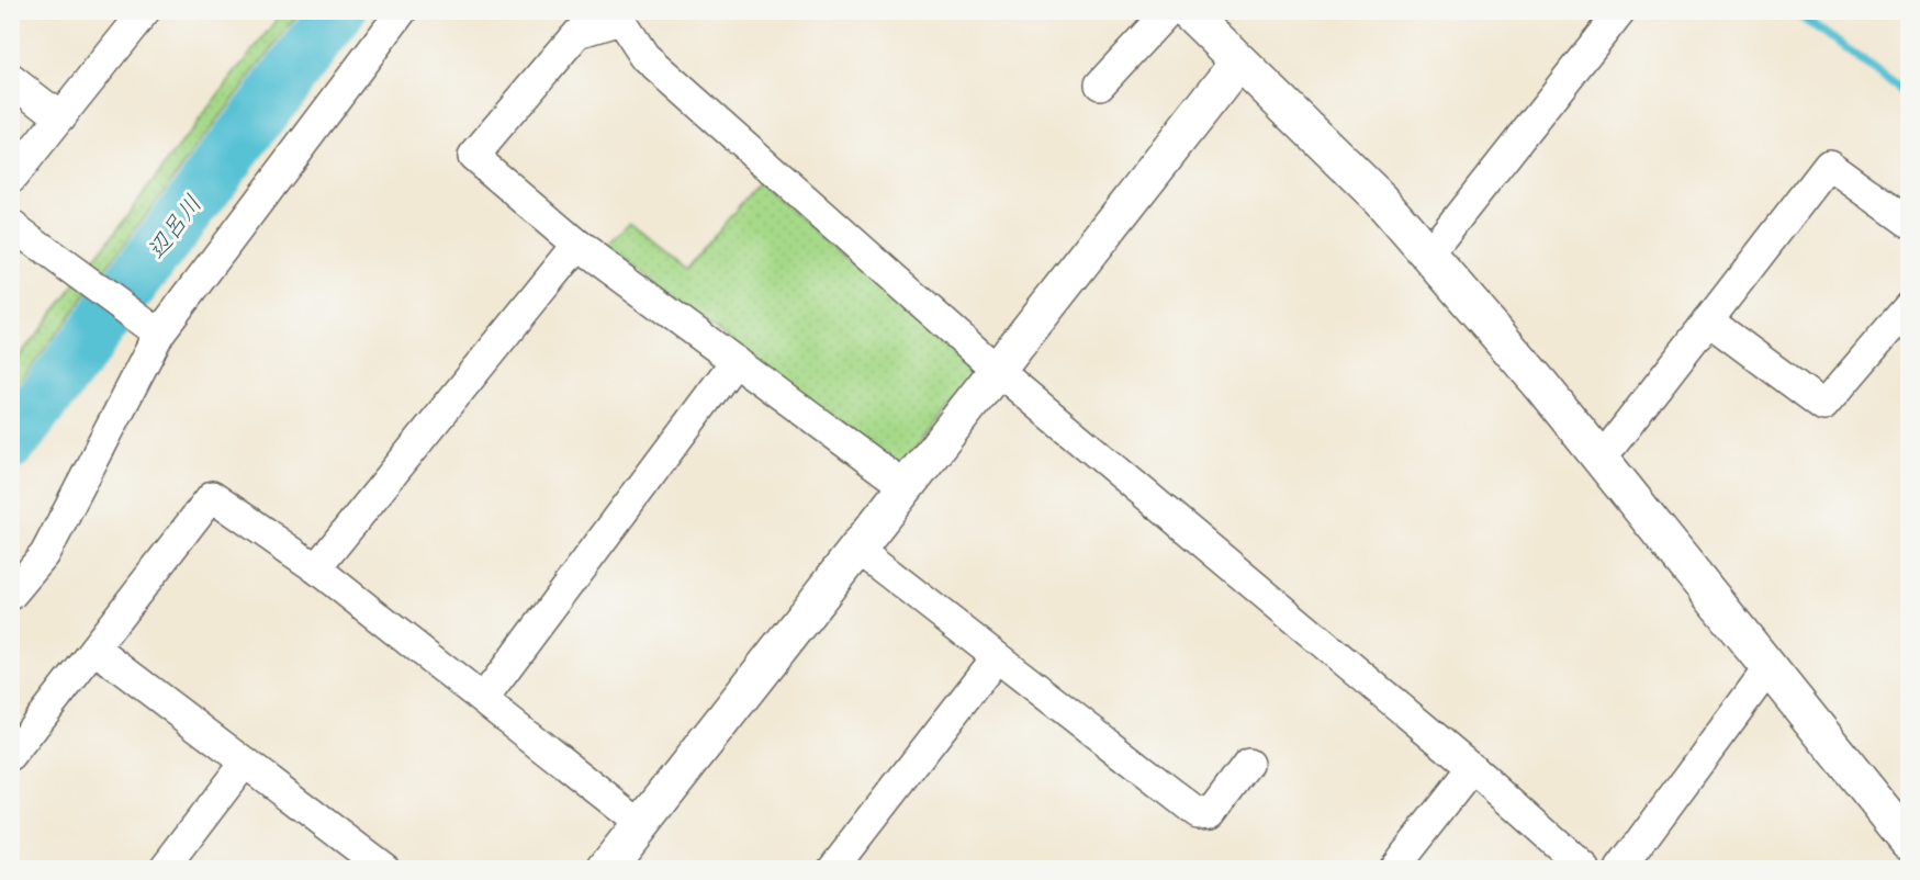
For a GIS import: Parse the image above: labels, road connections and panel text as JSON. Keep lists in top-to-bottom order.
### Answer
{
  "water": ["辺呂川"]
}
